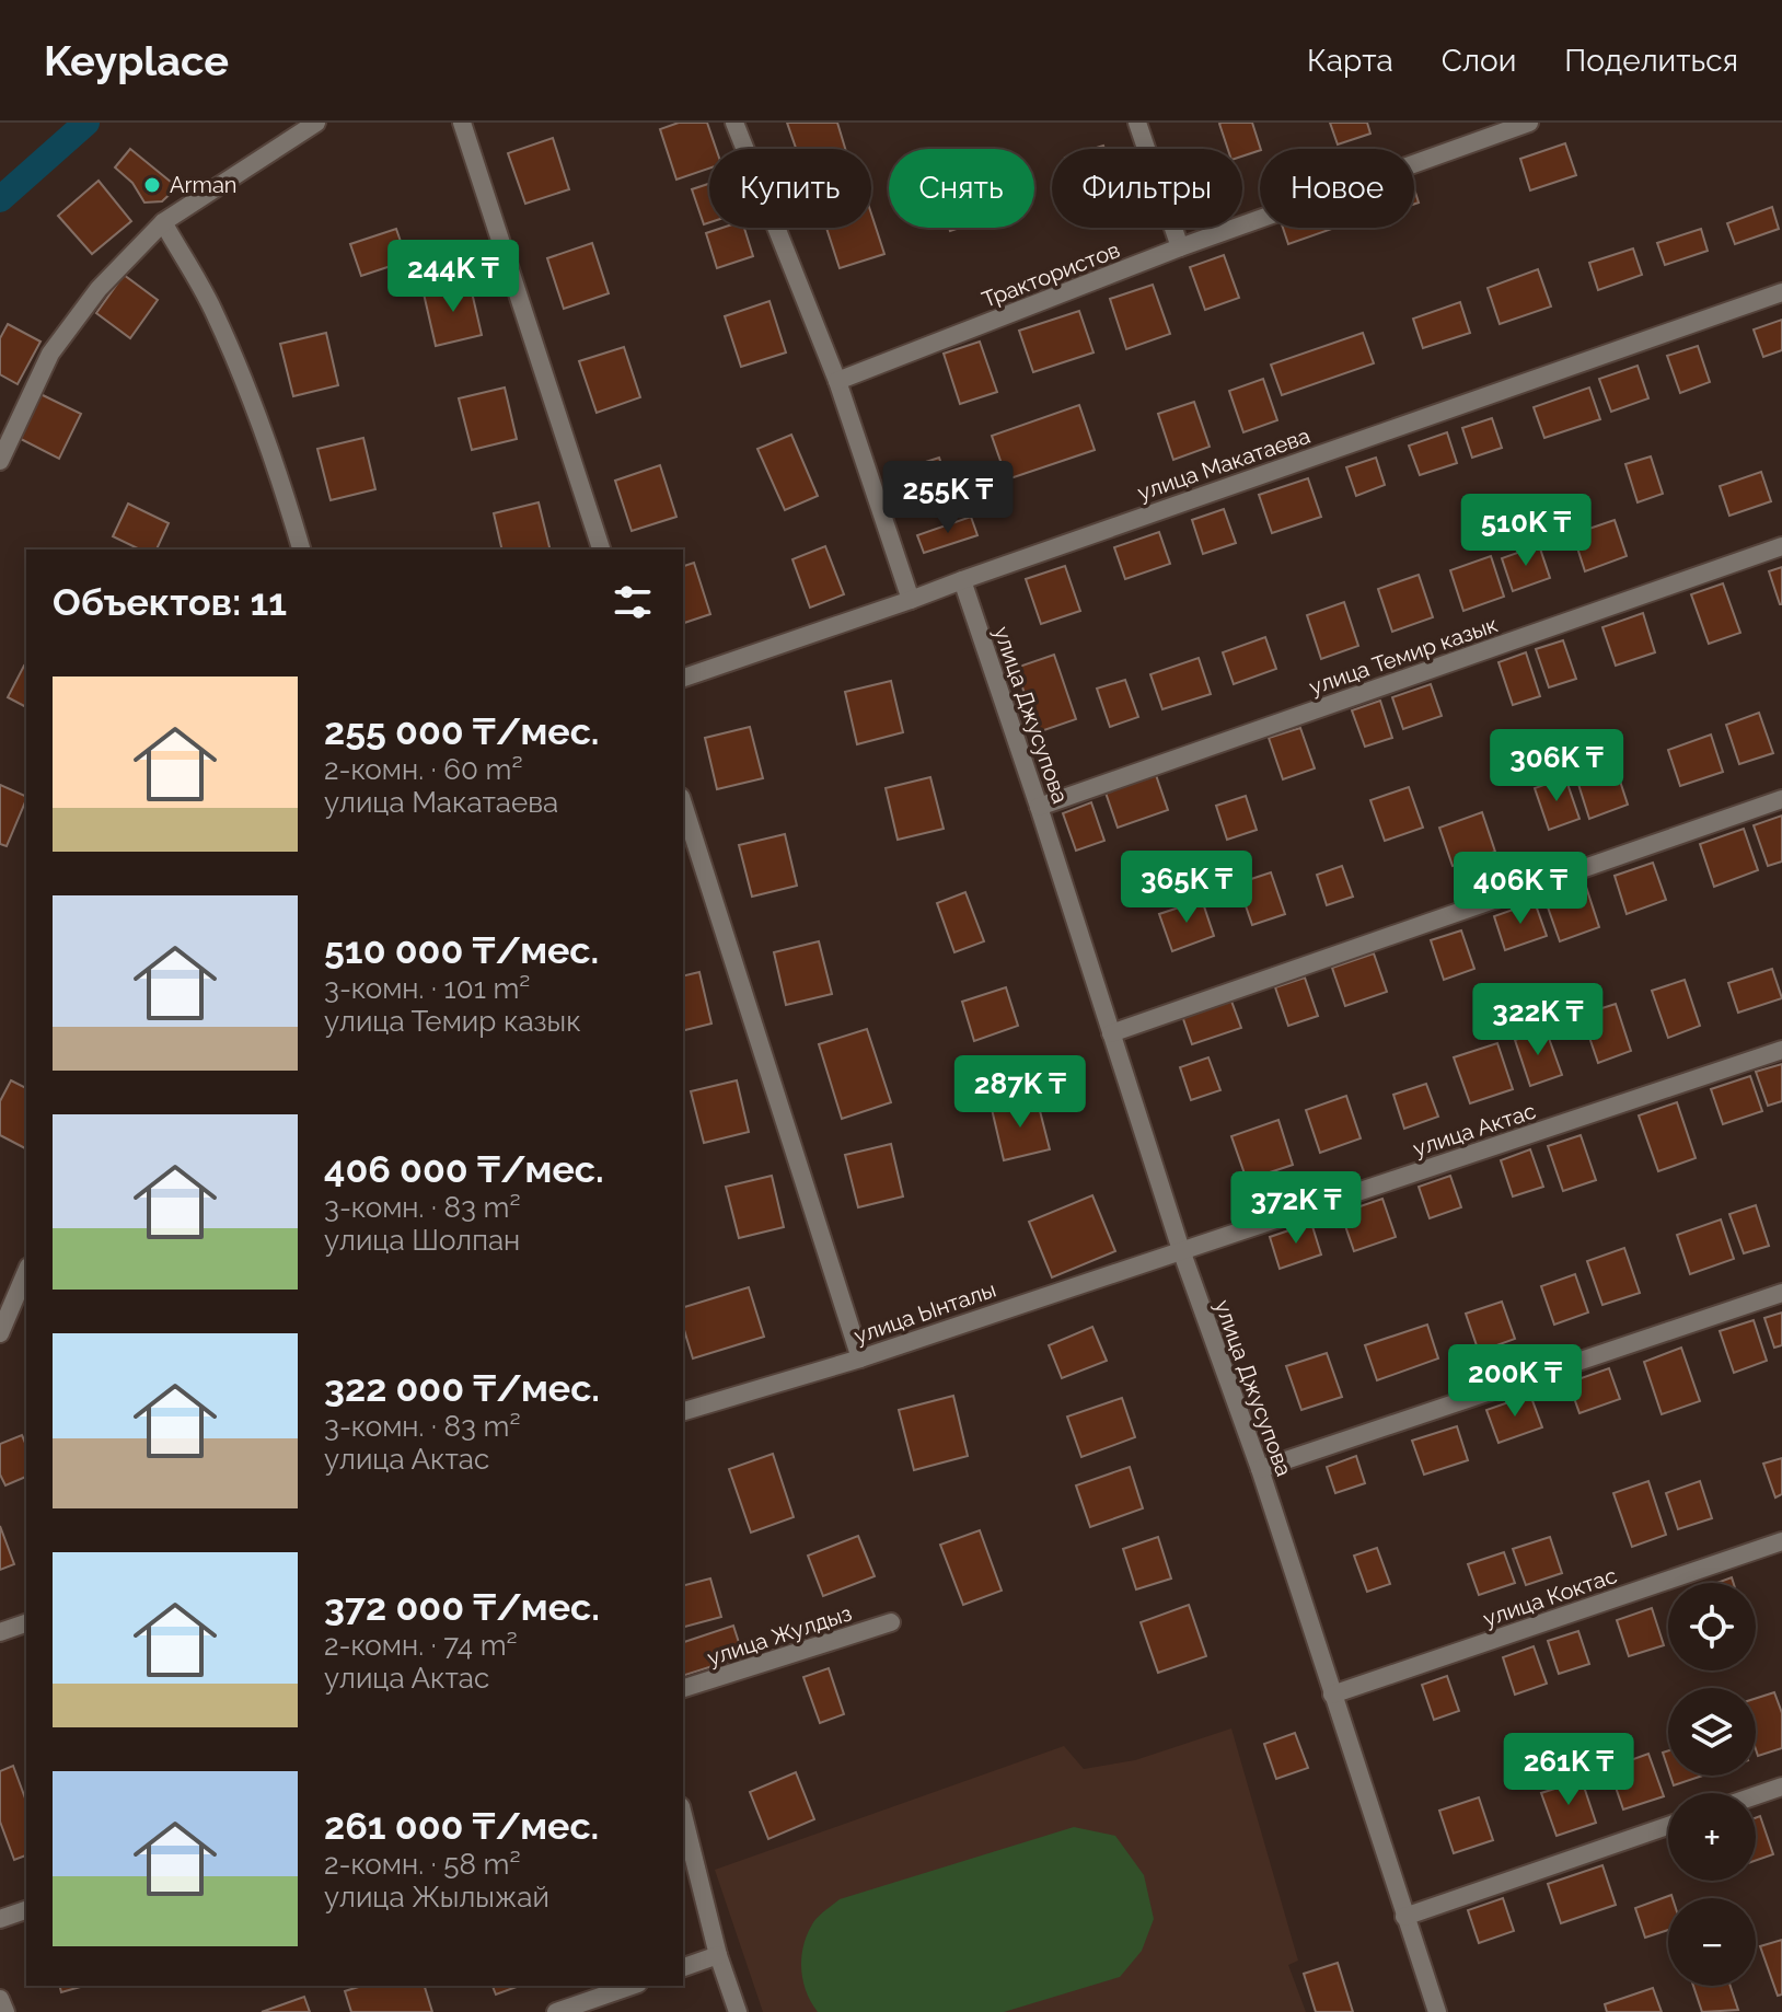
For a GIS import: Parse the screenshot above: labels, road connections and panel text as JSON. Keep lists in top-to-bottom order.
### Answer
{
  "streets": {
    "street": [
      "Трактористов",
      "улица Макатаева",
      "улица Темир казык",
      "улица Джусупова",
      "улица Актас",
      "улица Ынталы",
      "улица Коктас",
      "улица Жулдыз"
    ]
  },
  "crossings": [
    ["улица Макатаева", "улица Джусупова"],
    ["улица Темир казык", "улица Джусупова"],
    ["улица Джусупова", "улица Актас"],
    ["улица Джусупова", "улица Ынталы"],
    ["улица Джусупова", "улица Коктас"],
    ["улица Актас", "улица Ынталы"]
  ],
  "places": ["Arman"],
  "page": {
    "header": "Keyplace",
    "nav": ["Карта", "Слои", "Поделиться"],
    "chip": [
      "Купить",
      "Снять",
      "Фильтры",
      "Новое"
    ],
    "price": [
      "244K ₸",
      "255K ₸",
      "510K ₸",
      "306K ₸",
      "365K ₸",
      "406K ₸",
      "322K ₸",
      "287K ₸",
      "372K ₸",
      "200K ₸",
      "261K ₸"
    ],
    "heading": "Объектов: 11",
    "list": [
      {
        "name": "255 000 ₸/мес.",
        "note": "2-комн. · 60 m² · улица Макатаева"
      },
      {
        "name": "510 000 ₸/мес.",
        "note": "3-комн. · 101 m² · улица Темир казык"
      },
      {
        "name": "406 000 ₸/мес.",
        "note": "3-комн. · 83 m² · улица Шолпан"
      },
      {
        "name": "322 000 ₸/мес.",
        "note": "3-комн. · 83 m² · улица Актас"
      },
      {
        "name": "372 000 ₸/мес.",
        "note": "2-комн. · 74 m² · улица Актас"
      },
      {
        "name": "261 000 ₸/мес.",
        "note": "2-комн. · 58 m² · улица Жылыжай"
      }
    ],
    "map_buttons": ["+", "−"]
  }
}
